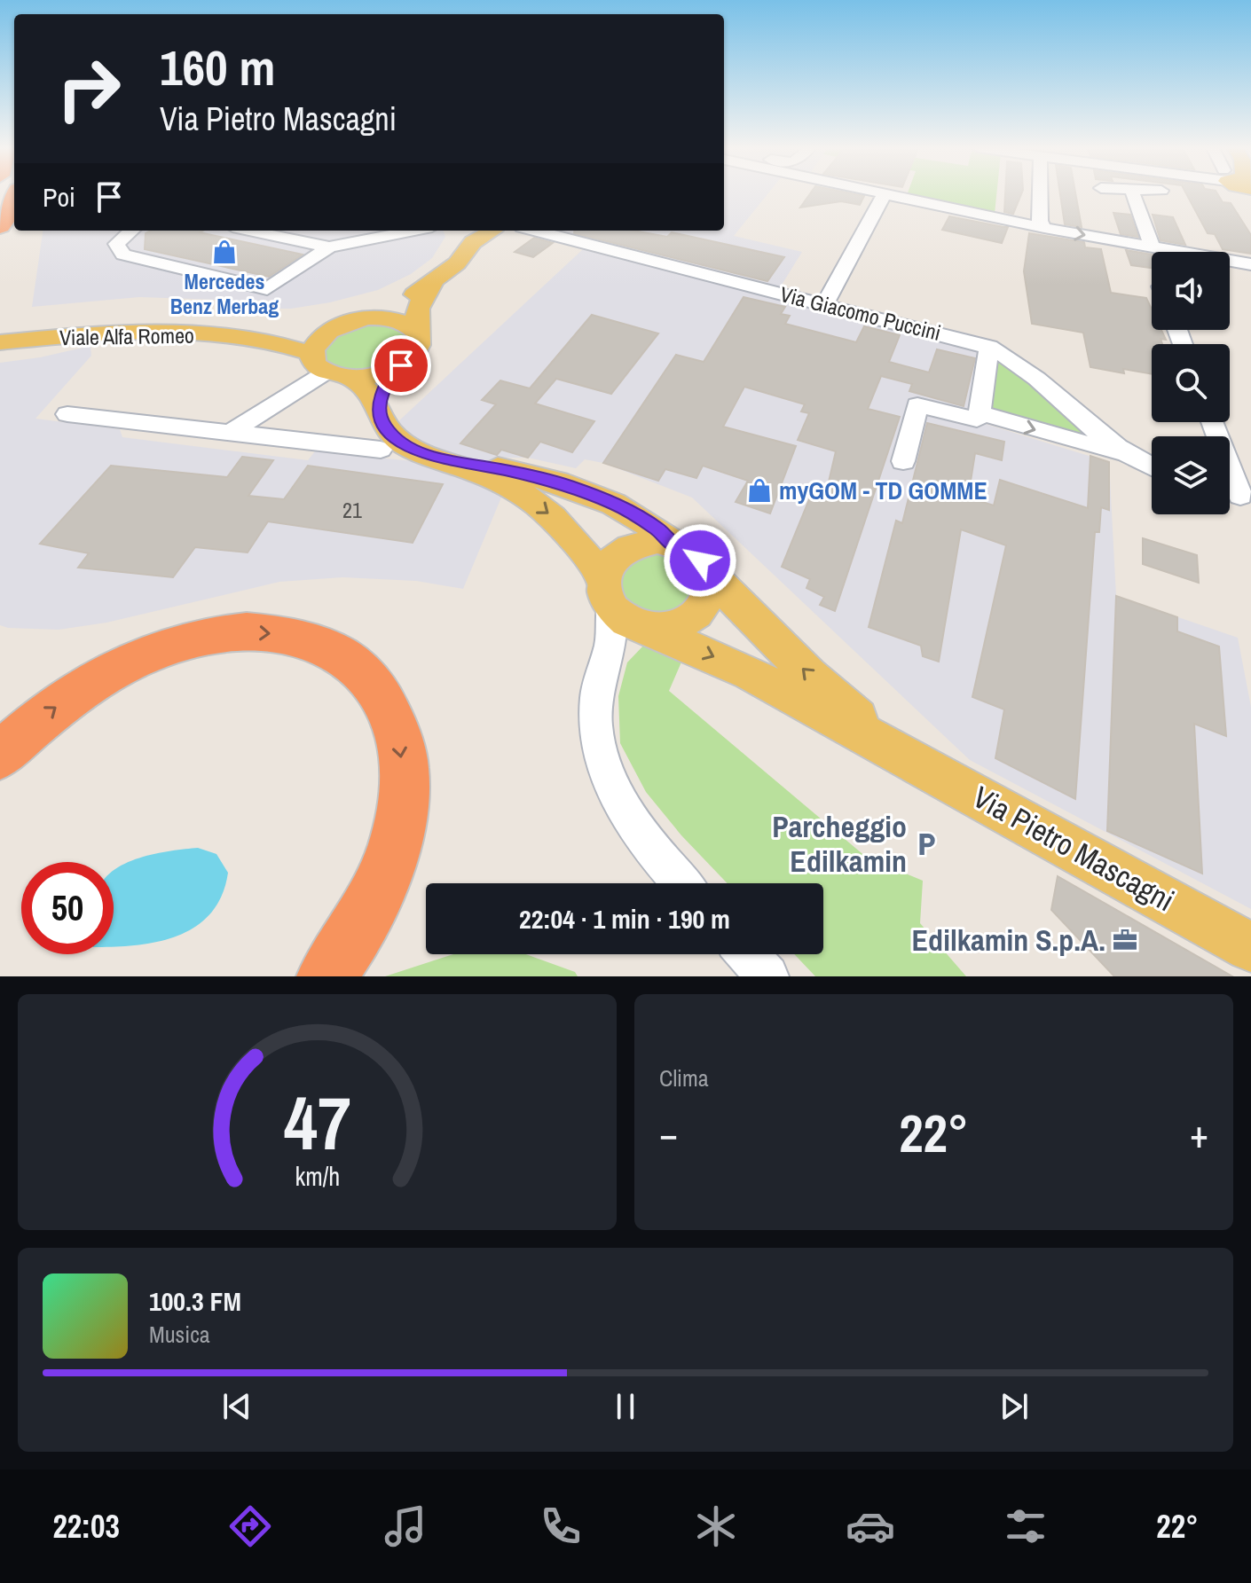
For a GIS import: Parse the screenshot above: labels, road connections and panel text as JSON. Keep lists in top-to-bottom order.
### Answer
{
  "streets": {
    "main road": ["Viale Alfa Romeo", "Via Pietro Mascagni"],
    "street": ["Via Giacomo Puccini"]
  },
  "places": {
    "shop": ["Mercedes Benz Merbag", "myGOM - TD GOMME"],
    "parking": ["Parcheggio Edilkamin"],
    "office": ["Edilkamin S.p.A."]
  },
  "house_numbers": ["21"],
  "page": {
    "turn": ["160 m", "Via Pietro Mascagni"],
    "then": "Poi",
    "limit": "50",
    "trip": "22:04 · 1 min · 190 m",
    "tile": "Clima",
    "heat": ["−", "22°", "+"],
    "song": ["100.3 FM", "Musica"],
    "tabs": ["22:03", "22°"],
    "gauge": ["47", "km/h"]
  }
}
